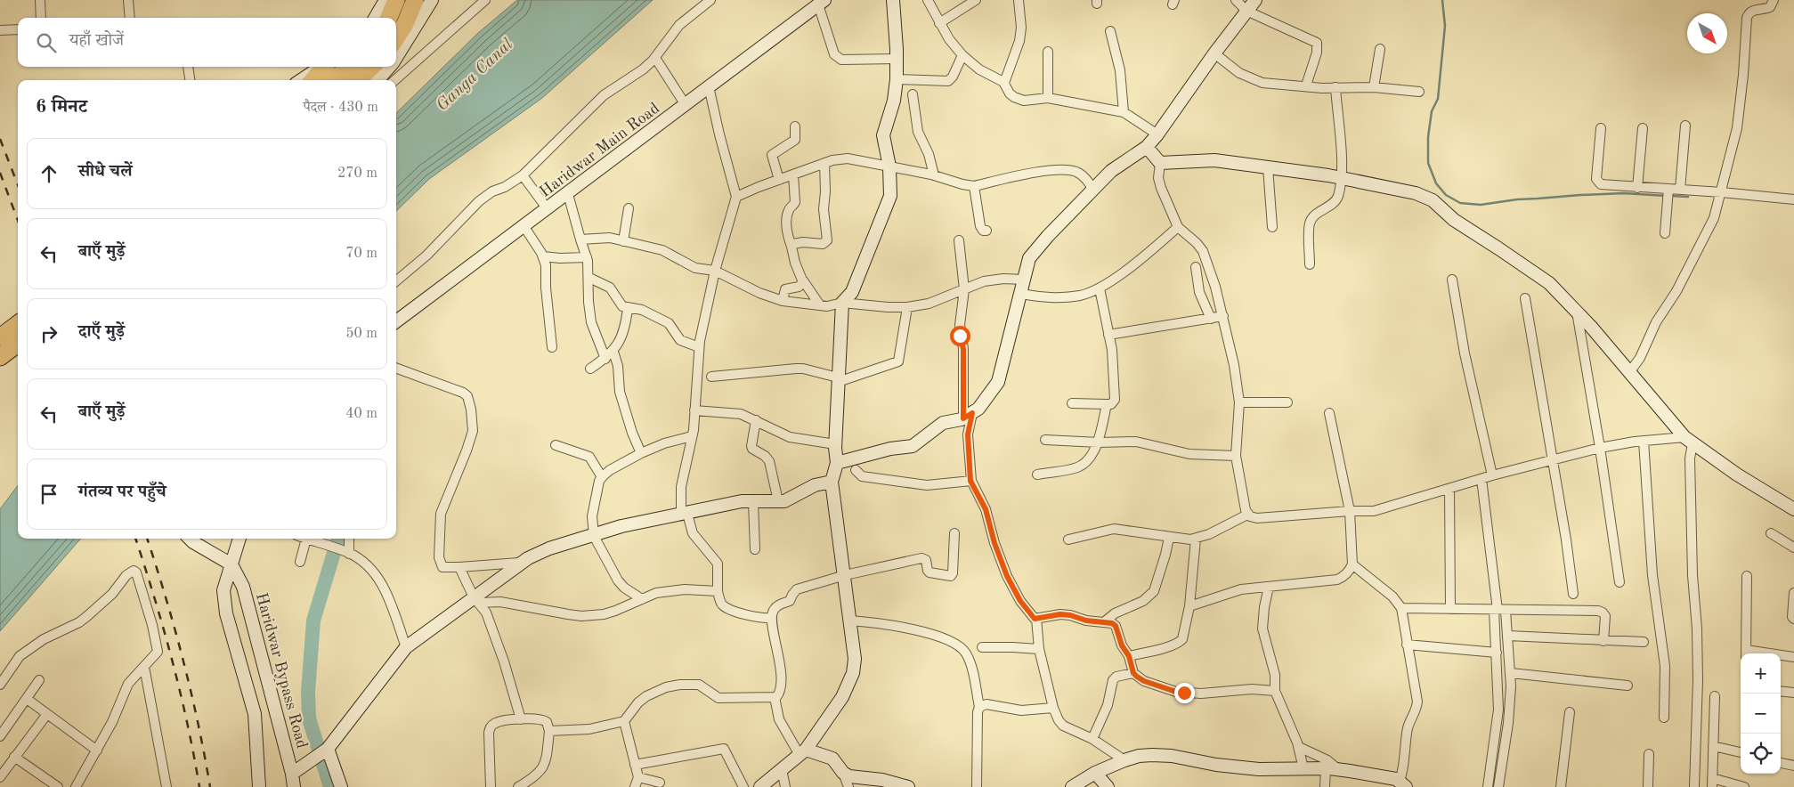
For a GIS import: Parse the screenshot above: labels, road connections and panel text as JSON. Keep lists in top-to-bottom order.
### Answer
{
  "streets": {
    "street": ["Haridwar Main Road", "Haridwar Bypass Road"]
  },
  "water": ["Ganga Canal"],
  "north": "bottom right",
  "page": {
    "search": "यहाँ खोजें",
    "heading": ["6 मिनट", "पैदल · 430 m"],
    "list": [
      ["सीधे चलें", "270 m"],
      ["बाएँ मुड़ें", "70 m"],
      ["दाएँ मुड़ें", "50 m"],
      ["बाएँ मुड़ें", "40 m"],
      "गंतव्य पर पहुँचे"
    ],
    "map_buttons": ["+", "−"]
  }
}
